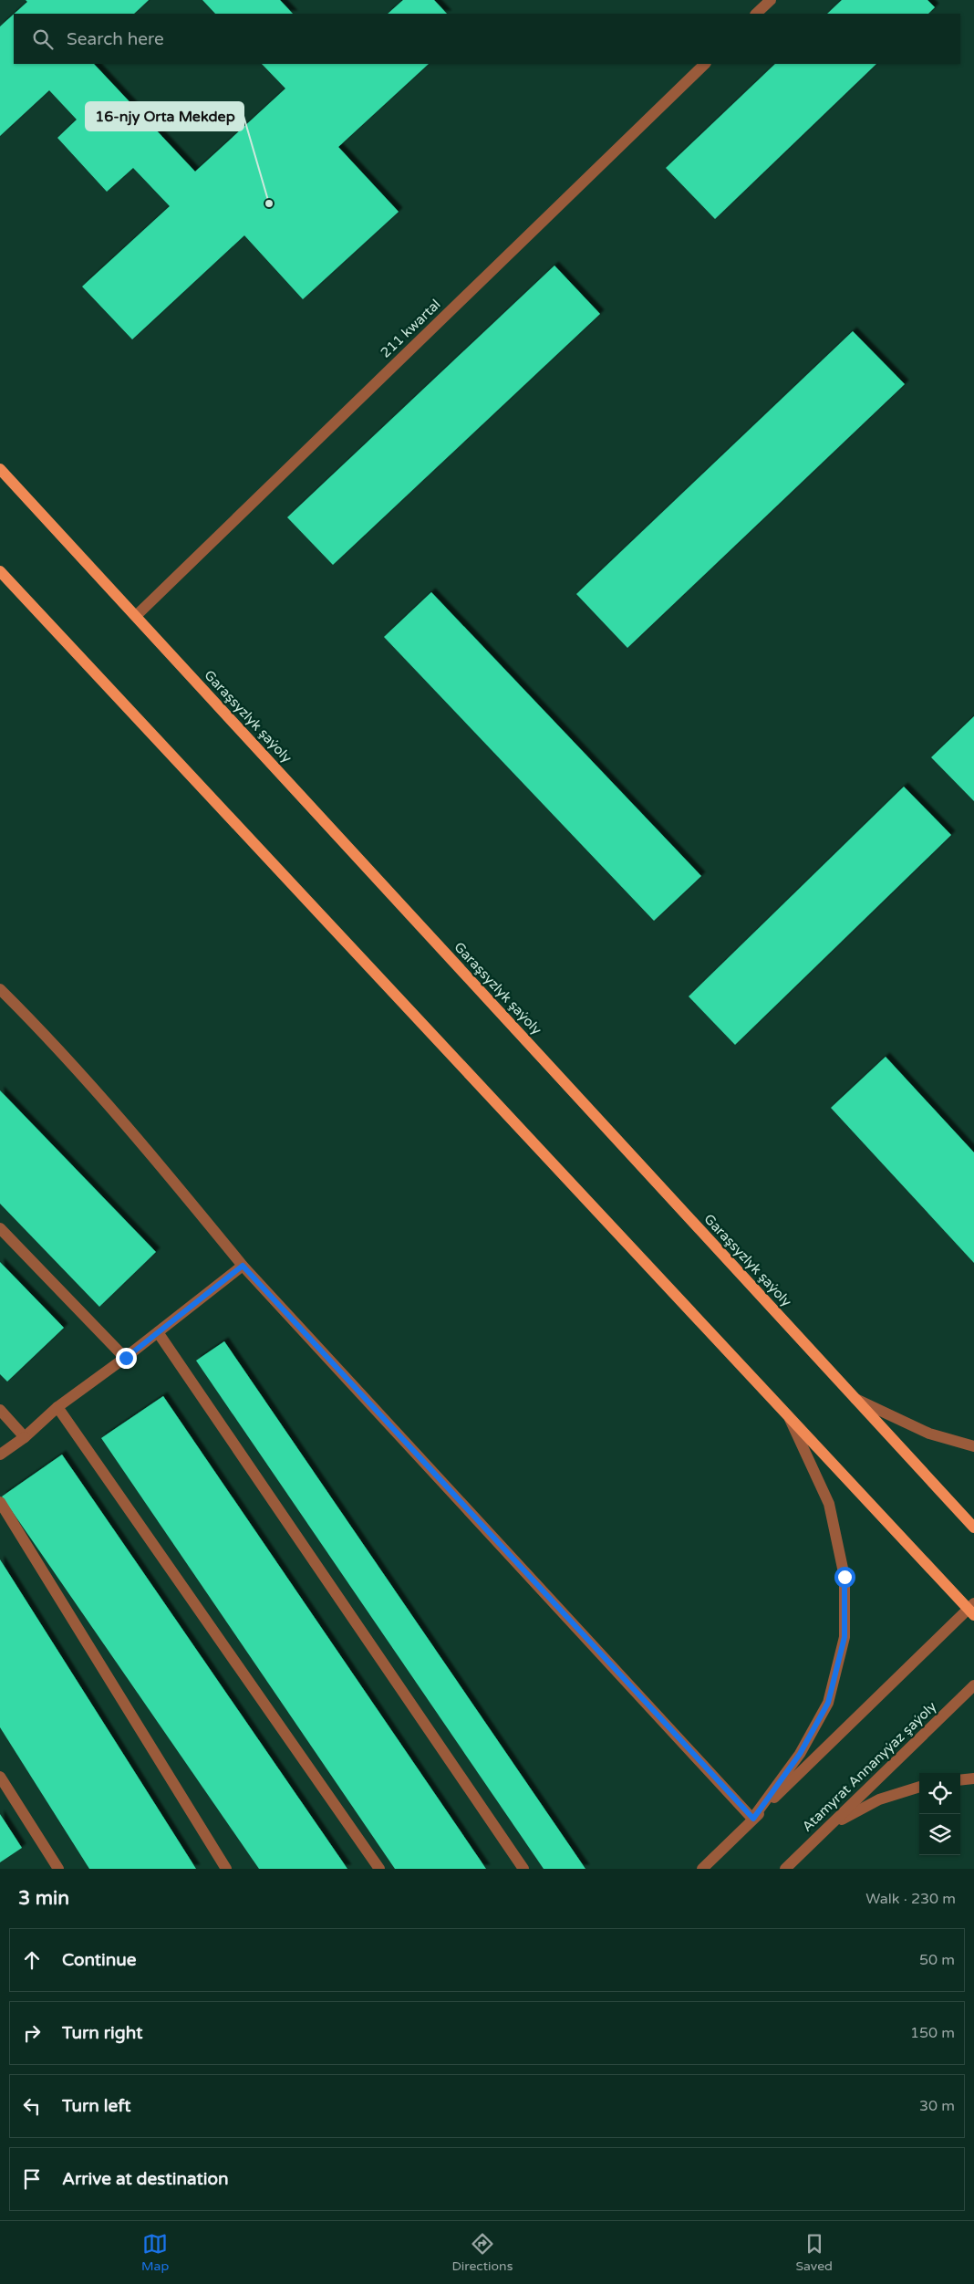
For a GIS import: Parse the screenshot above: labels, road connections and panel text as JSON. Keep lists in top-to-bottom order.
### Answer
{
  "streets": {
    "main road": ["Garaşsyzlyk şaýoly"],
    "street": ["211 kwartal", "Atamyrat Annanyýaz şaýoly"]
  },
  "crossings": [
    ["211 kwartal", "Garaşsyzlyk şaýoly"]
  ],
  "places": ["16-njy Orta Mekdep"],
  "page": {
    "search": "Search here",
    "heading": ["3 min", "Walk · 230 m"],
    "list": [
      ["Continue", "50 m"],
      ["Turn right", "150 m"],
      ["Turn left", "30 m"],
      "Arrive at destination"
    ],
    "nav": ["Map", "Directions", "Saved"]
  }
}
